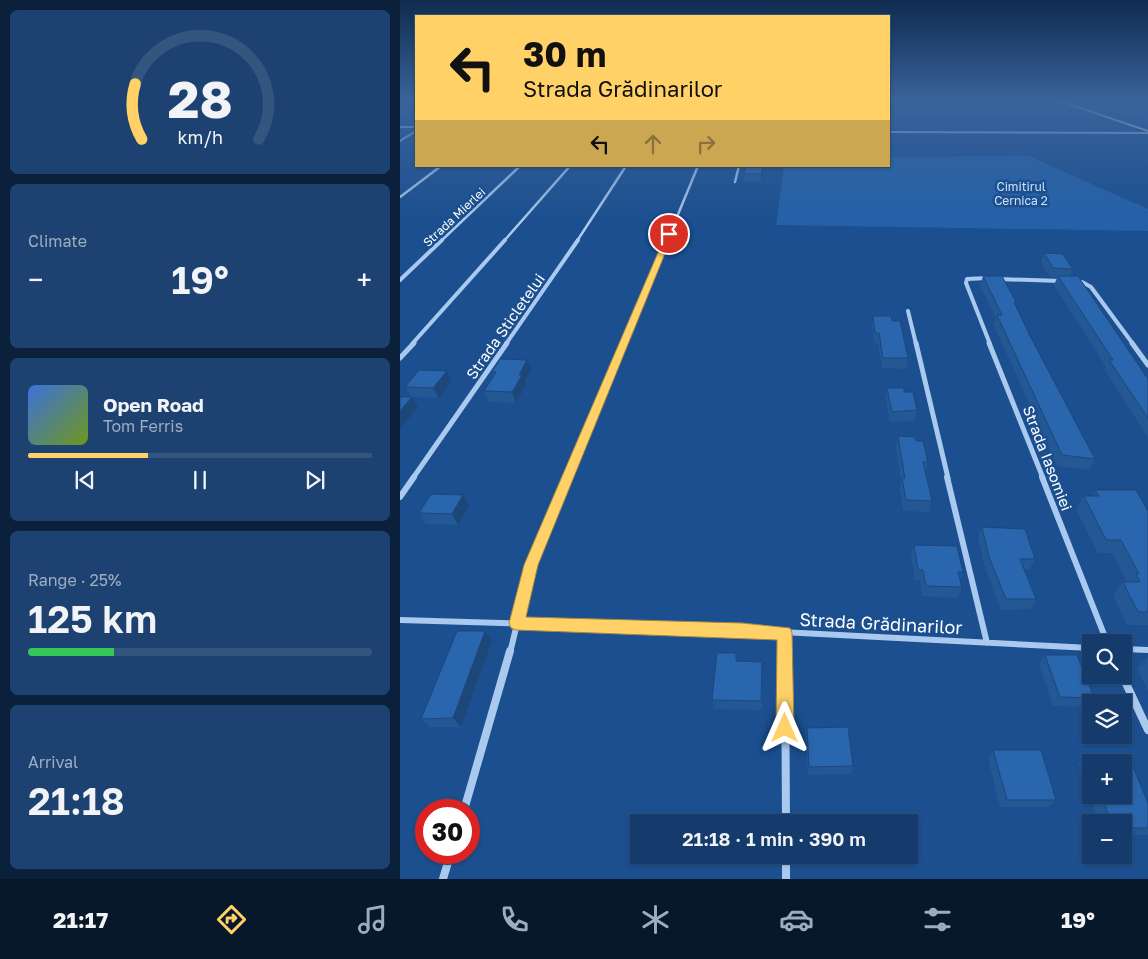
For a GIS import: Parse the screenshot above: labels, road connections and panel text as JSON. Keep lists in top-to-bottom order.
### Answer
{
  "streets": {
    "street": [
      "Strada Mierlei",
      "Strada Sticletelui",
      "Strada Iasomiei",
      "Strada Grădinarilor"
    ]
  },
  "parks": ["Cimitirul Cernica 2"],
  "page": {
    "turn": ["30 m", "Strada Grădinarilor"],
    "tile": [
      "Climate",
      ["Range · 25%", "125 km"],
      ["Arrival", "21:18"]
    ],
    "heat": ["−", "19°", "+"],
    "song": ["Open Road", "Tom Ferris"],
    "map_buttons": ["+", "−"],
    "limit": "30",
    "trip": "21:18 · 1 min · 390 m",
    "tabs": ["21:17", "19°"],
    "gauge": ["28", "km/h"]
  }
}
